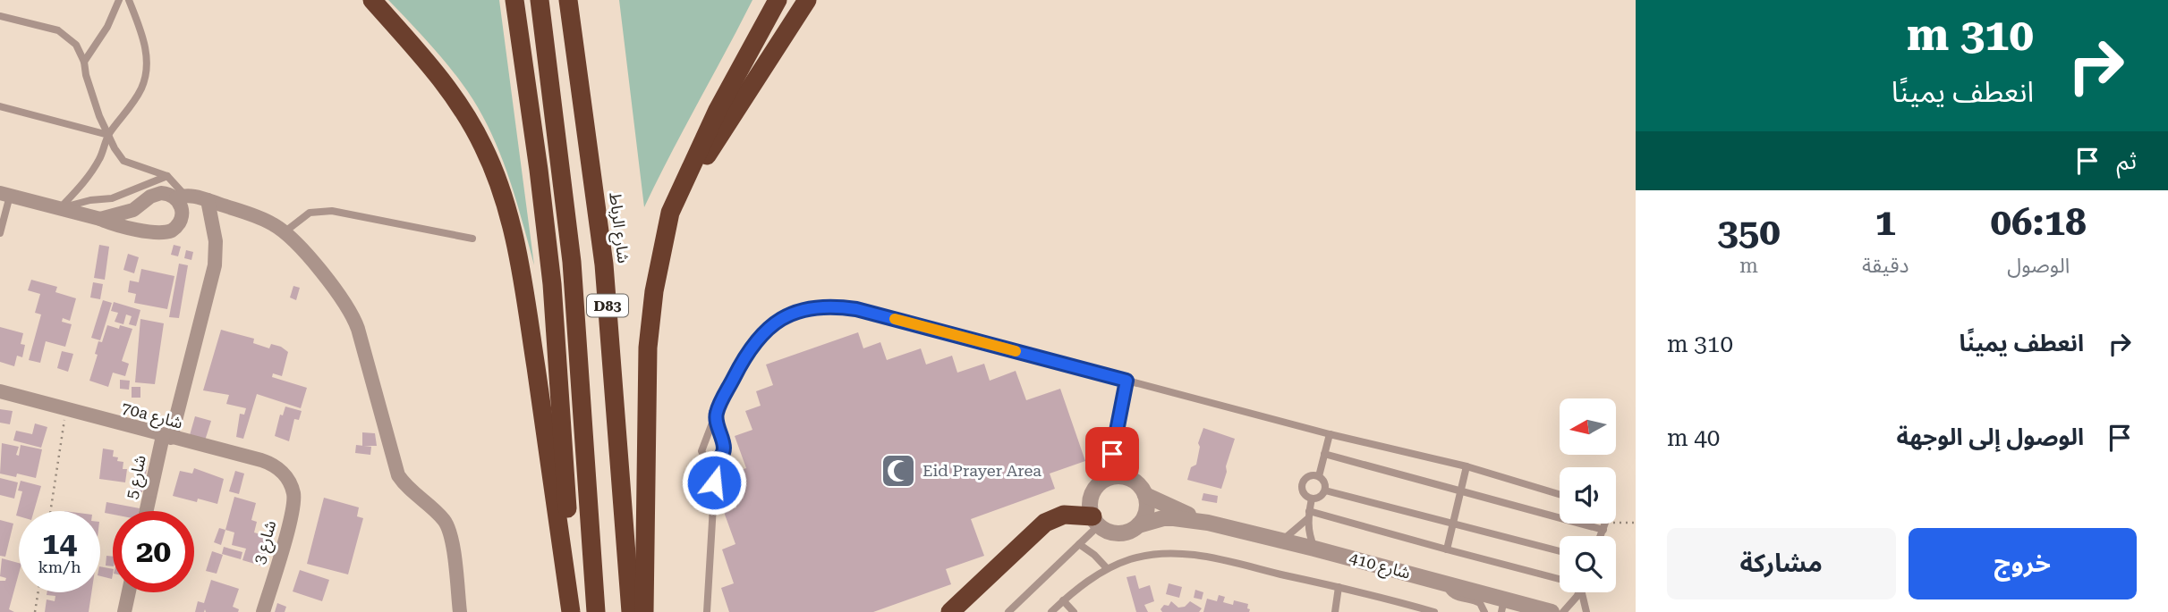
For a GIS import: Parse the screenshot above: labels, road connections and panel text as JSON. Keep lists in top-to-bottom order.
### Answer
{
  "streets": {
    "highway": ["شارع الرباط", "D83"],
    "street": [
      "70a شارع",
      "شارع 5",
      "شارع 3",
      "شارع 410"
    ]
  },
  "crossings": [
    ["70a شارع", "شارع 5"],
    ["70a شارع", "شارع 3"]
  ],
  "places": {
    "mosque": ["Eid Prayer Area"]
  },
  "north": "left",
  "page": {
    "turn": ["310 m", "انعطف يمينًا"],
    "then": "ثم",
    "eta": [
      "06:18",
      "الوصول",
      "1",
      "دقيقة",
      "350",
      "m"
    ],
    "list": [
      {
        "name": "انعطف يمينًا",
        "value": "310 m"
      },
      {
        "name": "الوصول إلى الوجهة",
        "value": "40 m"
      }
    ],
    "speed": "14 km/h",
    "limit": "20",
    "buttons": ["خروج", "مشاركة"]
  }
}
